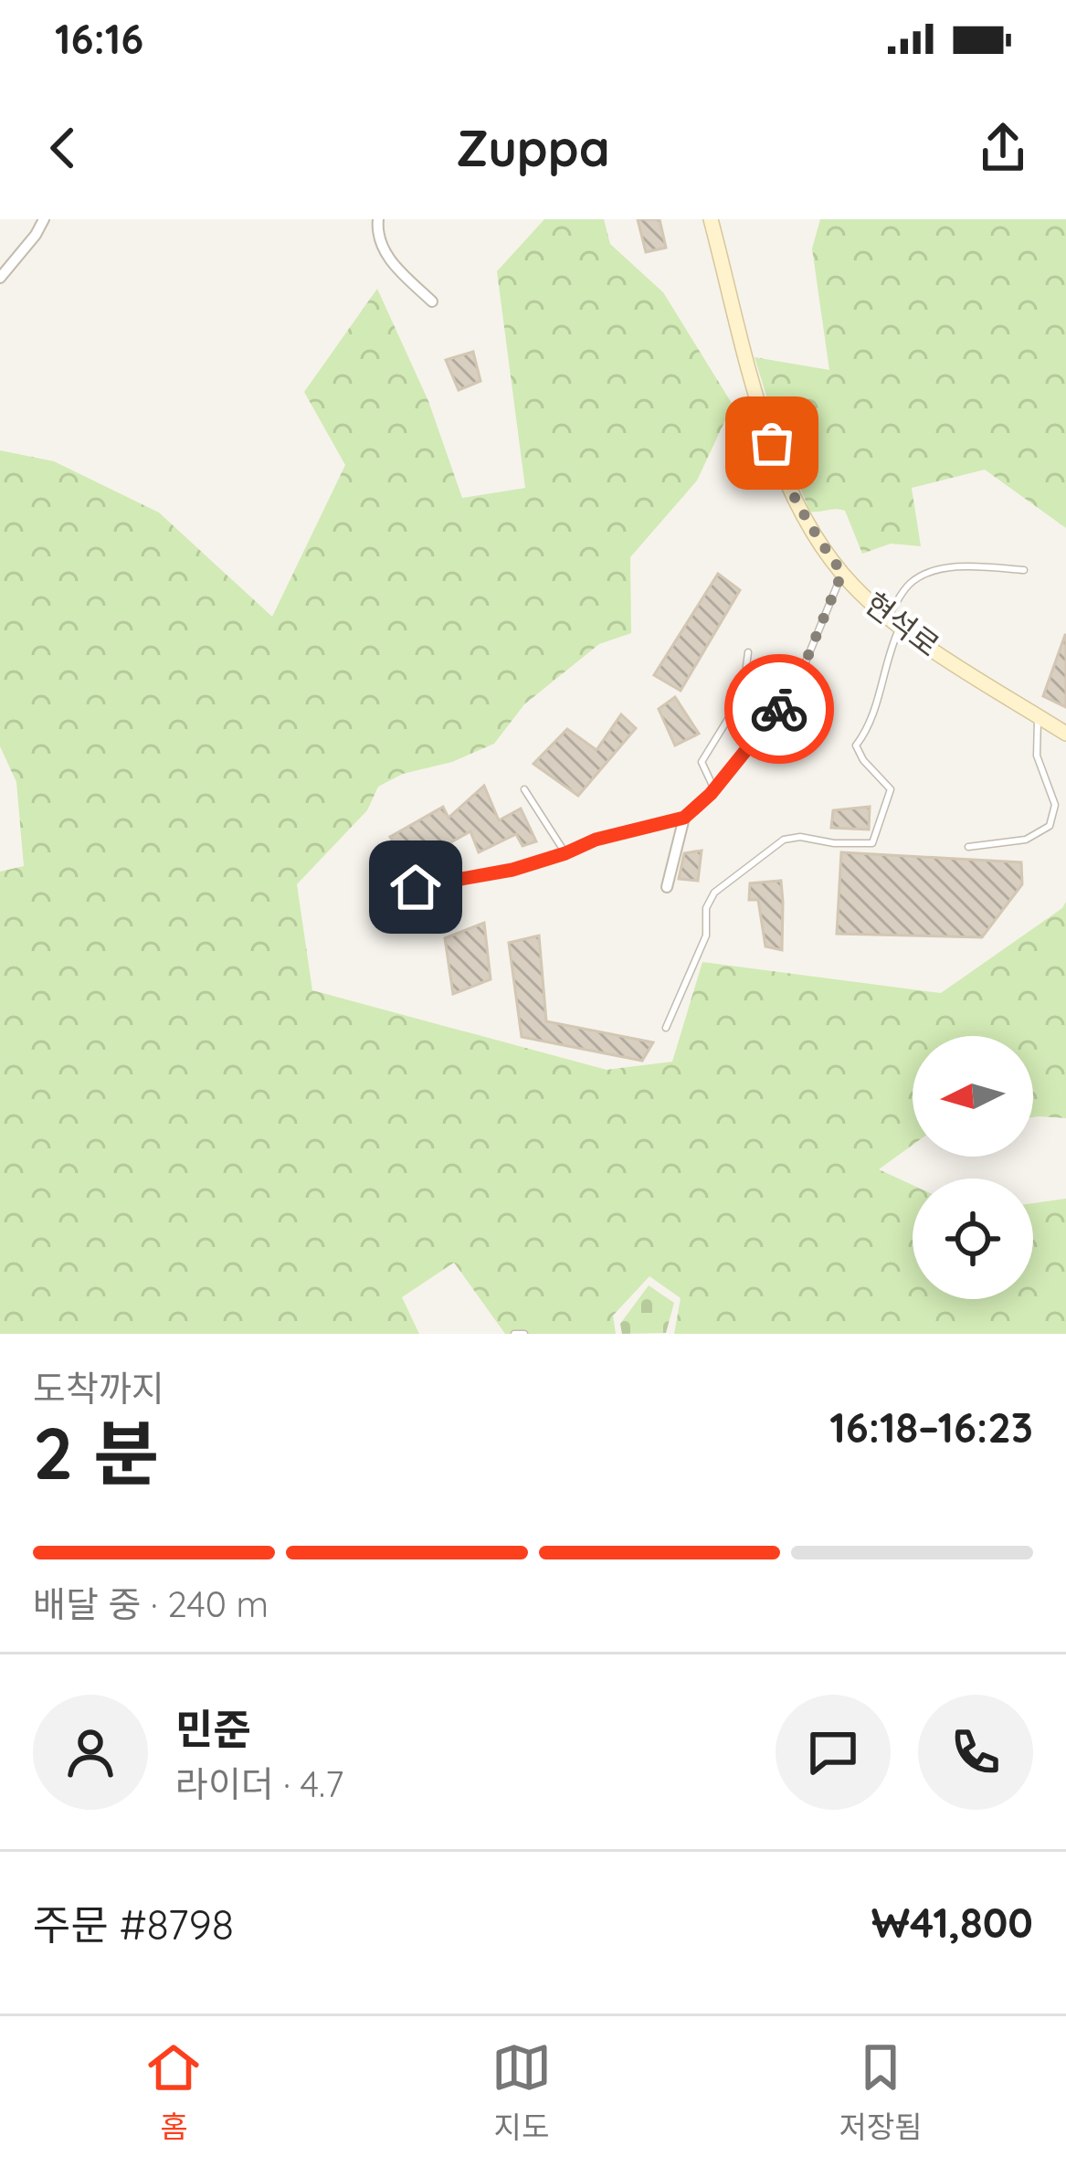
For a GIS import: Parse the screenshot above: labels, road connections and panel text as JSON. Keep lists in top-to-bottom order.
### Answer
{
  "streets": {
    "street": ["현석로"]
  },
  "north": "left",
  "page": {
    "status": "16:16",
    "header": "Zuppa",
    "heading": ["2 분", "도착까지", "16:18–16:23"],
    "panel": [
      "민준",
      "라이더 · 4.7",
      "주문 #8798",
      "₩41,800"
    ],
    "bar": "배달 중 · 240 m",
    "tabs": ["홈", "지도", "저장됨"]
  }
}
